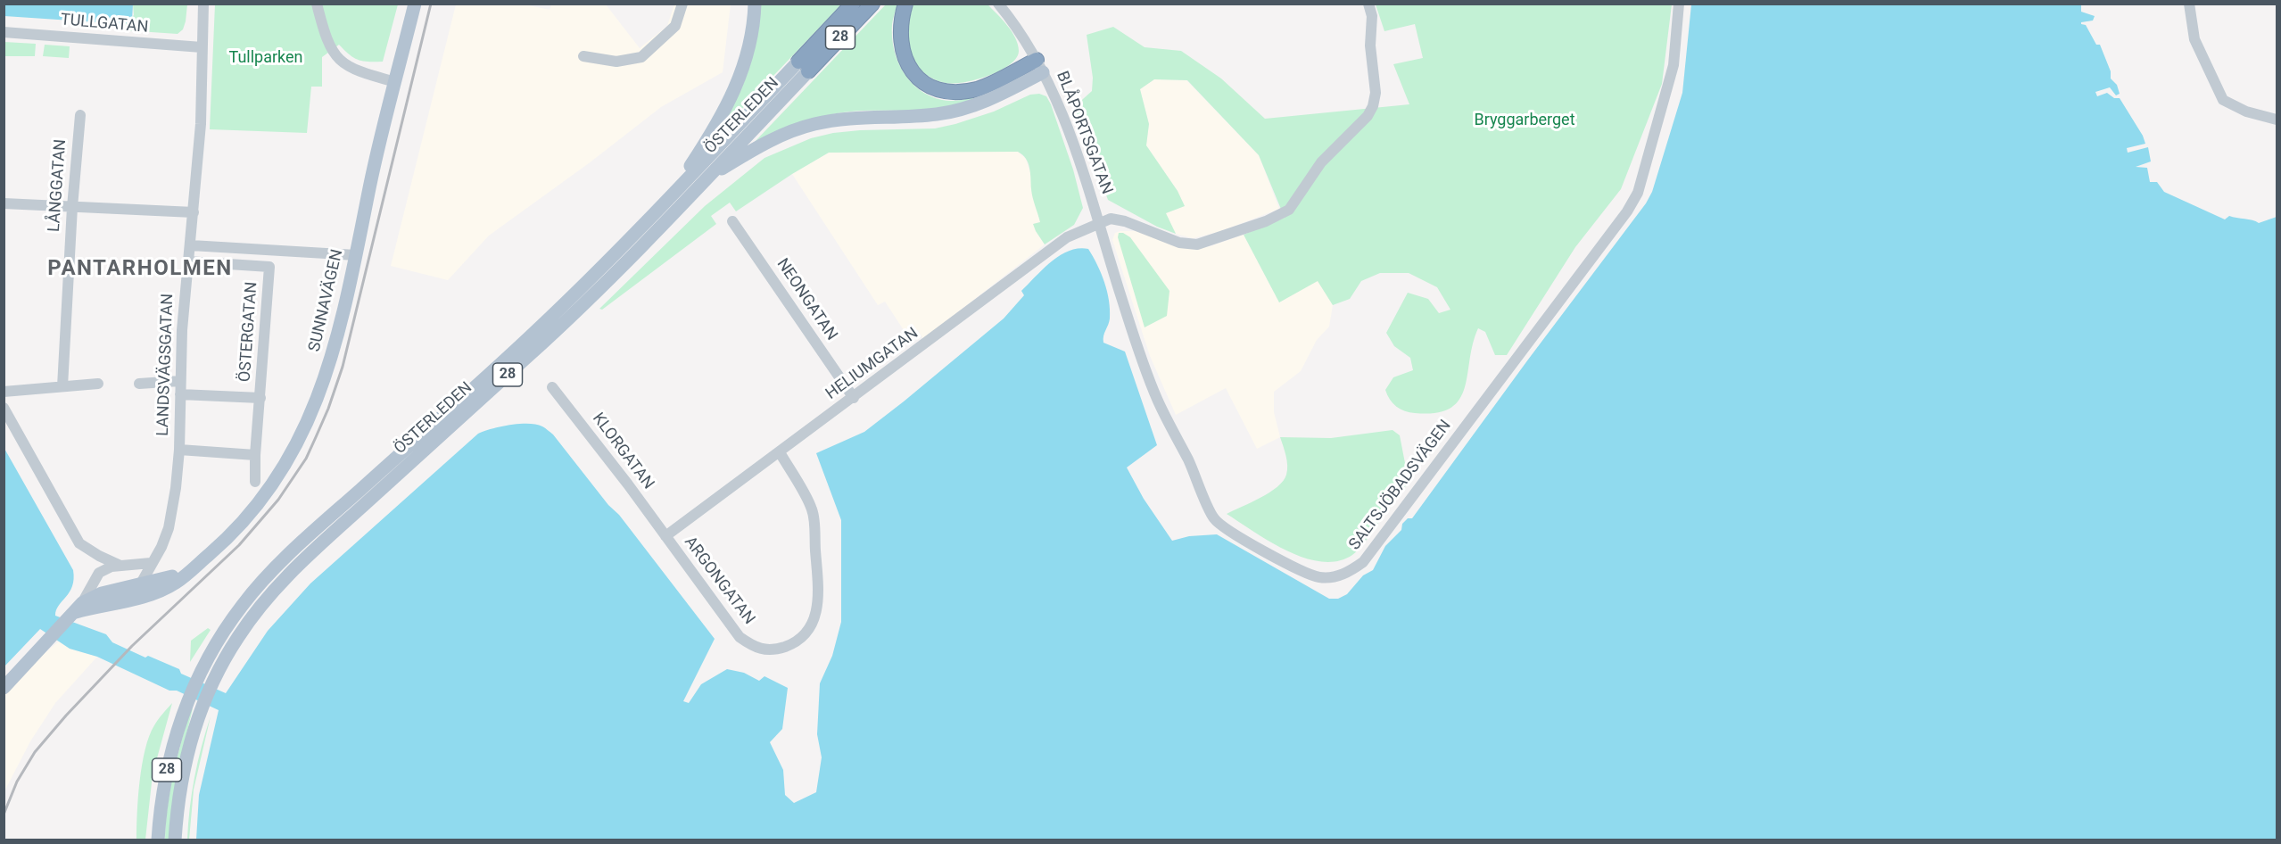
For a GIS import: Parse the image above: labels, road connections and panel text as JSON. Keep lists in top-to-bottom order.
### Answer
{
  "streets": {
    "highway": ["28", "ÖSTERLEDEN"],
    "main road": ["SUNNAVÄGEN"],
    "street": [
      "TULLGATAN",
      "BLÅPORTSGATAN",
      "LÅNGGATAN",
      "NEONGATAN",
      "ÖSTERGATAN",
      "HELIUMGATAN",
      "LANDSVÄGSGATAN",
      "KLORGATAN",
      "SALTSJÖBADSVÄGEN",
      "ARGONGATAN"
    ]
  },
  "crossings": [
    ["TULLGATAN", "LANDSVÄGSGATAN"],
    ["BLÅPORTSGATAN", "HELIUMGATAN"],
    ["BLÅPORTSGATAN", "SALTSJÖBADSVÄGEN"],
    ["NEONGATAN", "HELIUMGATAN"],
    ["SUNNAVÄGEN", "LANDSVÄGSGATAN"],
    ["ÖSTERGATAN", "LANDSVÄGSGATAN"],
    ["HELIUMGATAN", "KLORGATAN"],
    ["HELIUMGATAN", "SALTSJÖBADSVÄGEN"],
    ["HELIUMGATAN", "ARGONGATAN"],
    ["KLORGATAN", "ARGONGATAN"]
  ],
  "districts": ["PANTARHOLMEN"],
  "parks": ["Tullparken", "Bryggarberget"]
}
